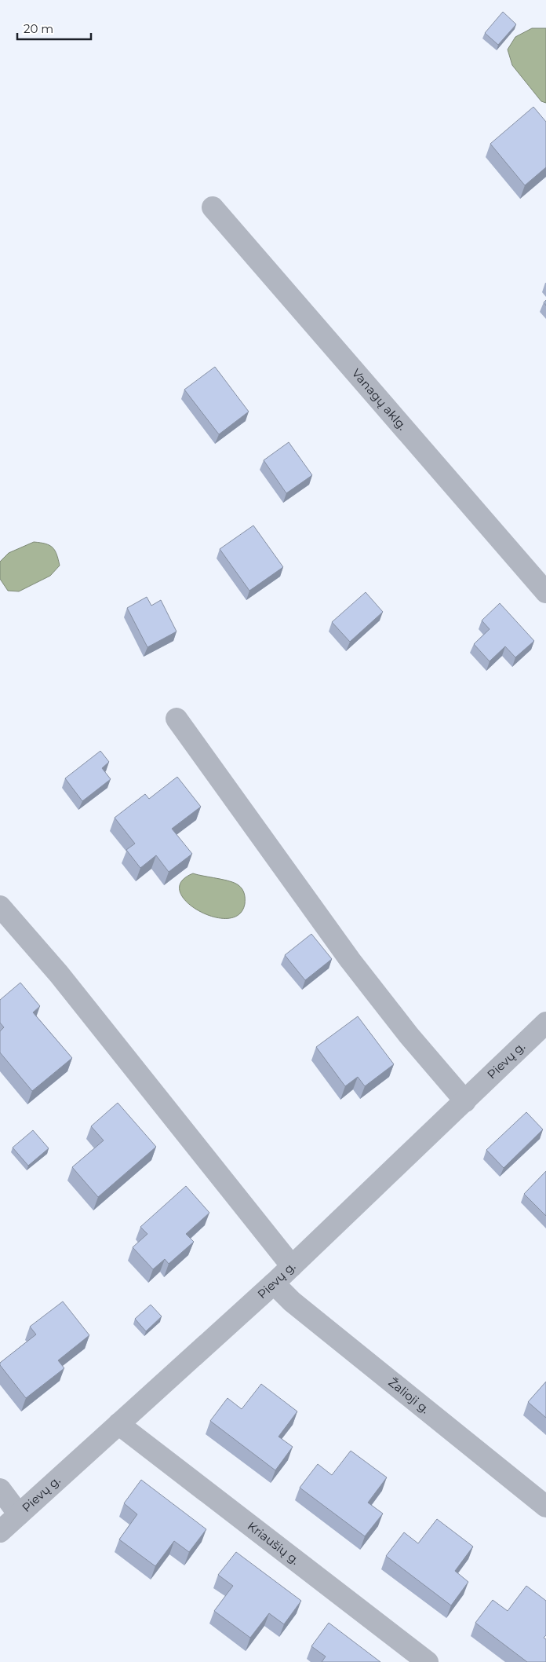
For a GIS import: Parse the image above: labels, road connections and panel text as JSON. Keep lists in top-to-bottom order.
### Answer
{
  "streets": {
    "street": [
      "Vanagų aklg.",
      "Pievų g.",
      "Žalioji g.",
      "Kriaušių g."
    ]
  },
  "crossings": [
    ["Pievų g.", "Žalioji g."],
    ["Pievų g.", "Kriaušių g."]
  ],
  "scale_bar": "20 m"
}
